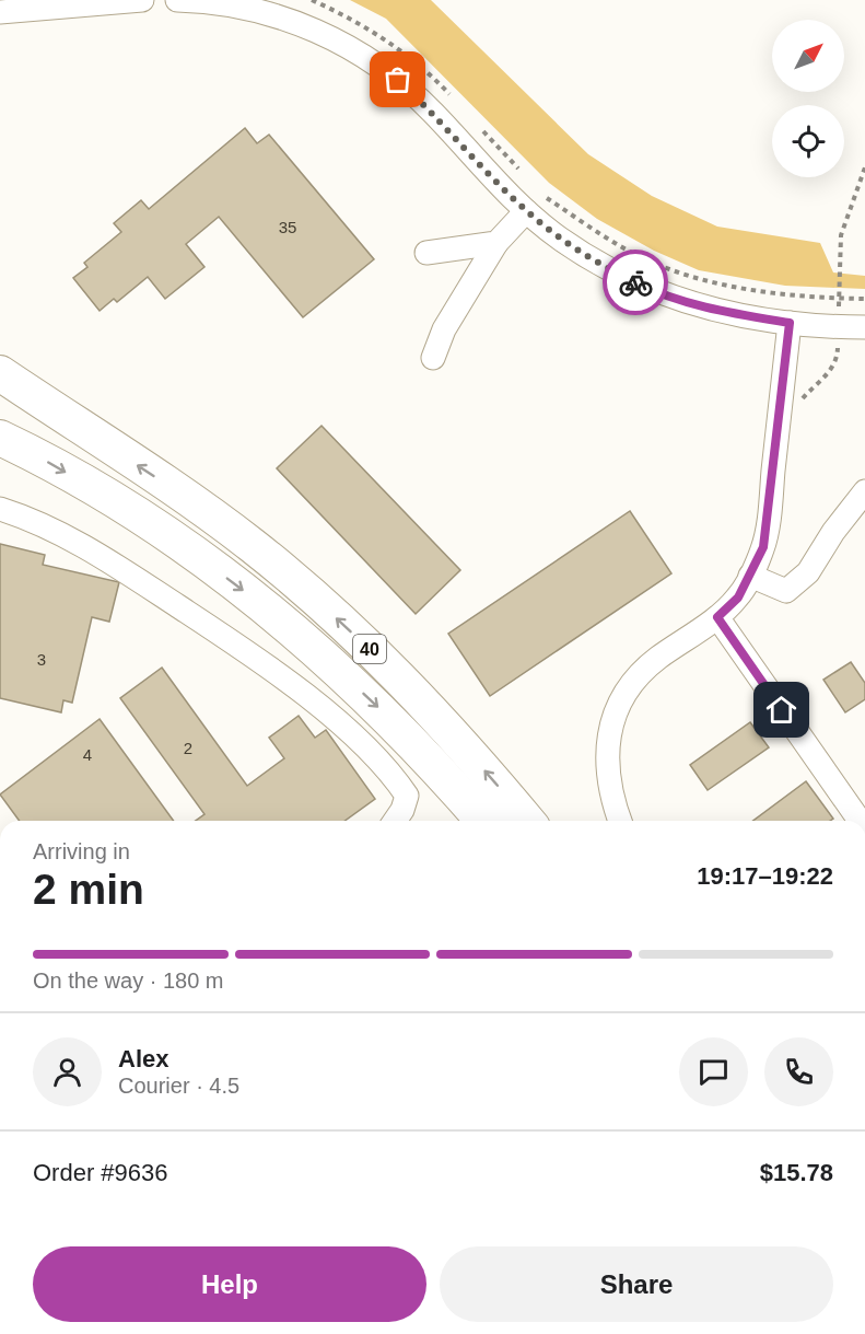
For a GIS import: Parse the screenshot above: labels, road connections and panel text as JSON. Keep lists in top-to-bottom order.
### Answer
{
  "streets": {
    "highway": ["40"]
  },
  "house_numbers": [
    "35",
    "3",
    "2",
    "4"
  ],
  "north": "top right",
  "page": {
    "heading": ["2 min", "Arriving in", "19:17–19:22"],
    "panel": [
      "Alex",
      "Courier · 4.5",
      "Order #9636",
      "$15.78"
    ],
    "bar": "On the way · 180 m",
    "buttons": ["Help", "Share"]
  }
}
